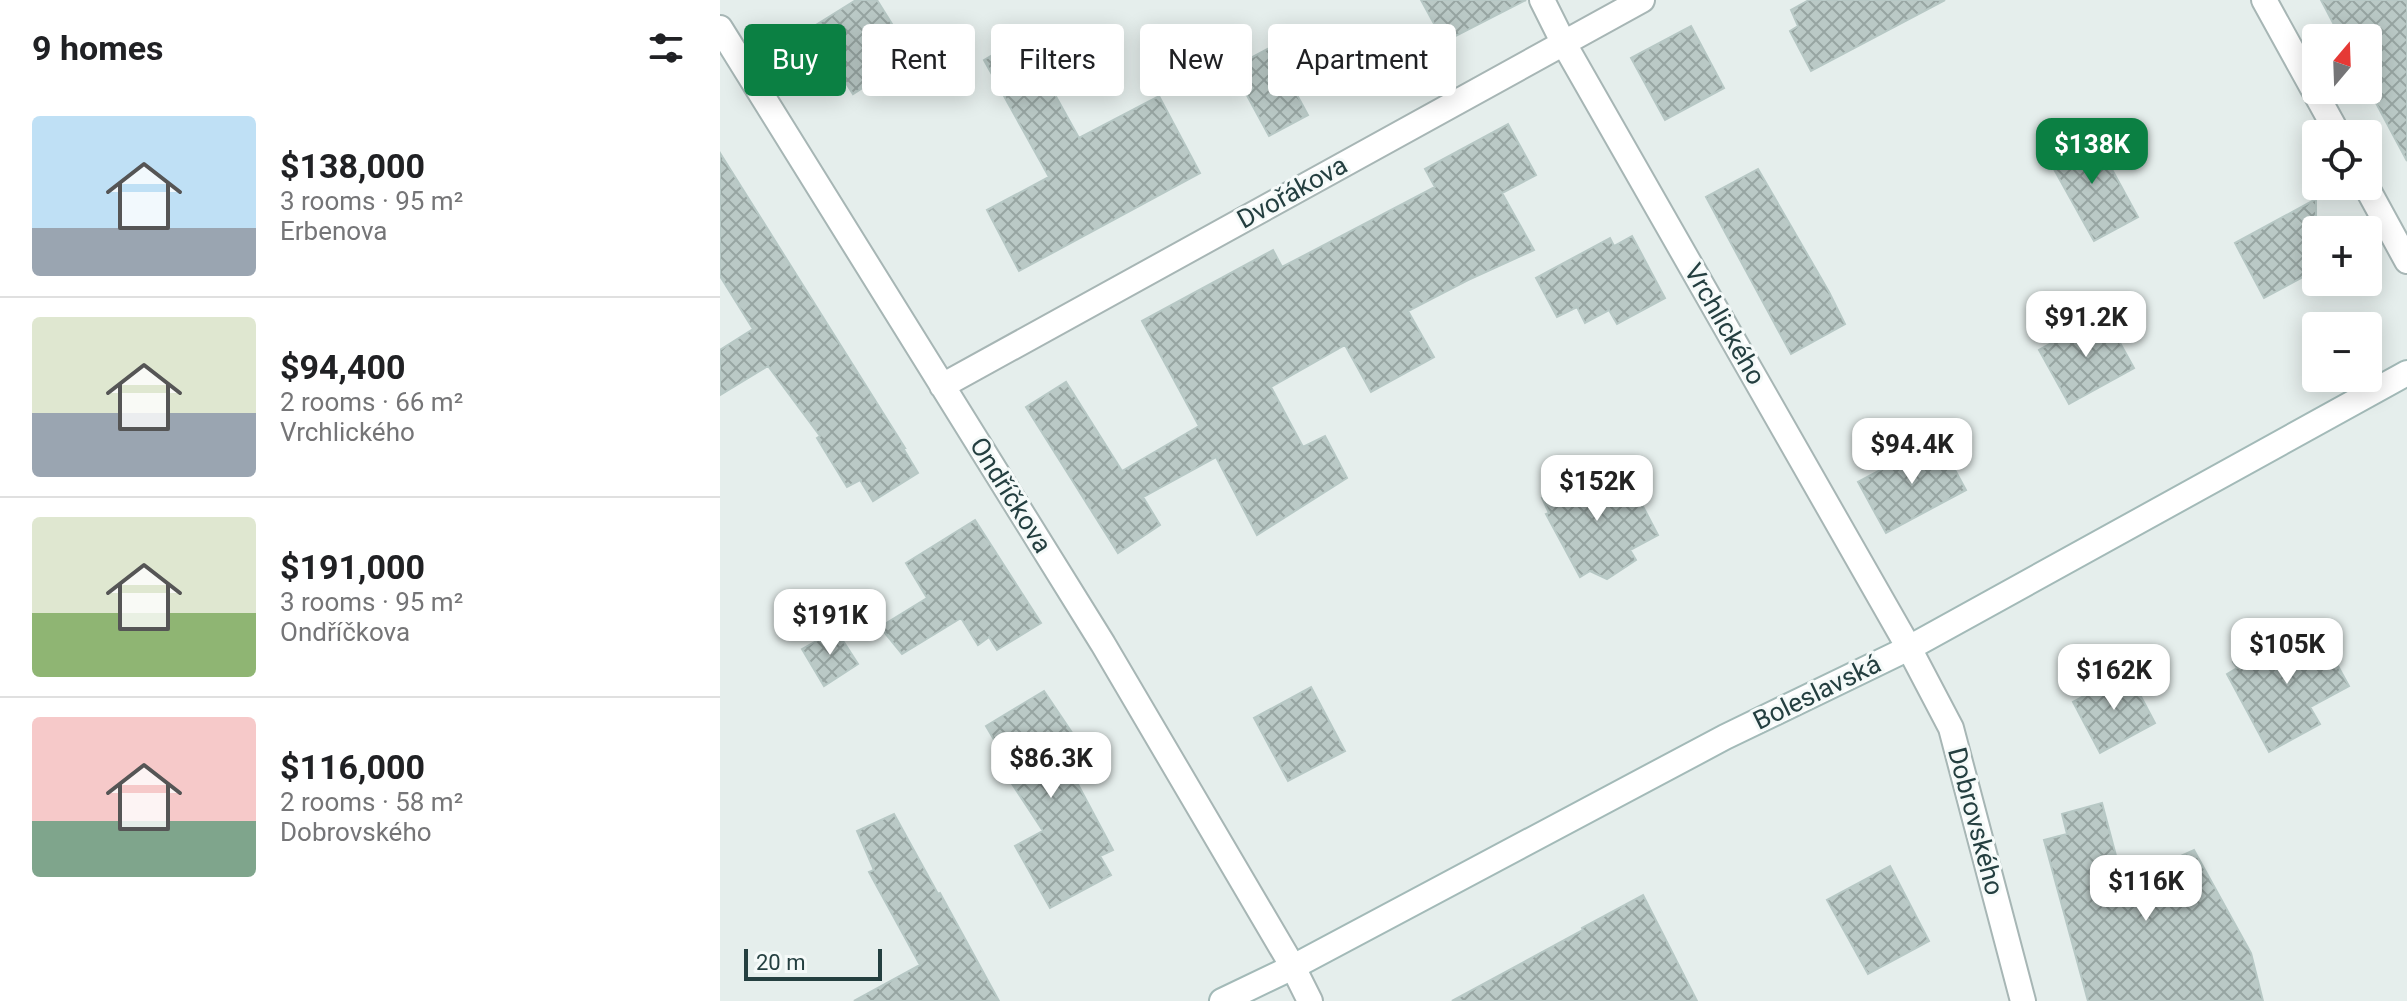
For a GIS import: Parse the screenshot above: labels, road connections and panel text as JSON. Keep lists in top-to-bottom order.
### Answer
{
  "streets": {
    "street": [
      "Dvořákova",
      "Vrchlického",
      "Ondříčkova",
      "Boleslavská",
      "Dobrovského"
    ]
  },
  "crossings": [
    ["Dvořákova", "Vrchlického"],
    ["Dvořákova", "Ondříčkova"],
    ["Vrchlického", "Boleslavská"],
    ["Vrchlického", "Dobrovského"],
    ["Ondříčkova", "Boleslavská"],
    ["Boleslavská", "Dobrovského"]
  ],
  "scale_bar": "20 m",
  "north": "top",
  "page": {
    "heading": "9 homes",
    "map_buttons": ["+", "−"],
    "chip": [
      "Buy",
      "Rent",
      "Filters",
      "New",
      "Apartment"
    ],
    "list": [
      {
        "name": "$138,000",
        "note": "3 rooms · 95 m² · Erbenova"
      },
      {
        "name": "$94,400",
        "note": "2 rooms · 66 m² · Vrchlického"
      },
      {
        "name": "$191,000",
        "note": "3 rooms · 95 m² · Ondříčkova"
      },
      {
        "name": "$116,000",
        "note": "2 rooms · 58 m² · Dobrovského"
      }
    ],
    "price": [
      "$138K",
      "$91.2K",
      "$94.4K",
      "$152K",
      "$191K",
      "$105K",
      "$162K",
      "$86.3K",
      "$116K"
    ],
    "scale": "20 m"
  }
}
